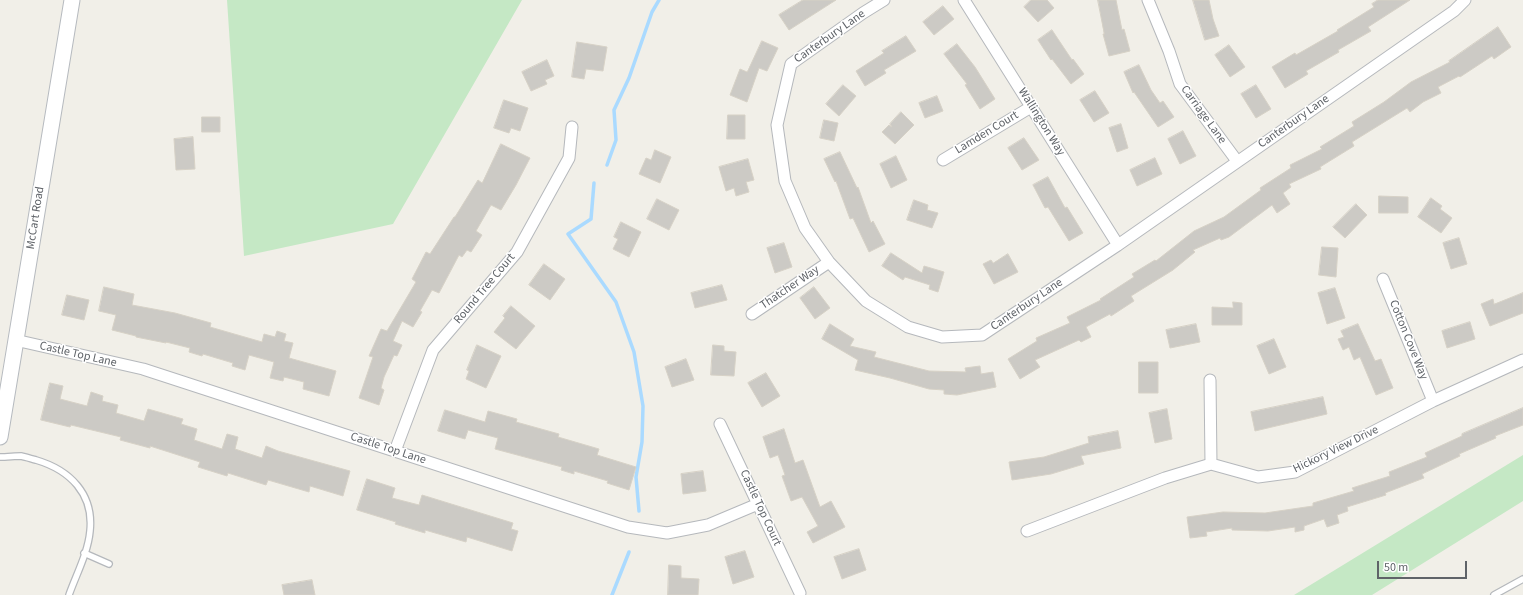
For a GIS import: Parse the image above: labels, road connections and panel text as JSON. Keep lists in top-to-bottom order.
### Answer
{
  "streets": {
    "street": [
      "Canterbury Lane",
      "Carriage Lane",
      "Wallington Way",
      "Lamden Court",
      "McCart Road",
      "Thatcher Way",
      "Round Tree Court",
      "Cotton Cove Way",
      "Castle Top Lane",
      "Hickory View Drive",
      "Castle Top Court"
    ]
  },
  "crossings": [
    ["Canterbury Lane", "Carriage Lane"],
    ["Canterbury Lane", "Wallington Way"],
    ["Canterbury Lane", "Thatcher Way"],
    ["Wallington Way", "Lamden Court"],
    ["McCart Road", "Castle Top Lane"],
    ["Round Tree Court", "Castle Top Lane"],
    ["Cotton Cove Way", "Hickory View Drive"],
    ["Castle Top Lane", "Castle Top Court"]
  ],
  "scale_bar": "50 m"
}
